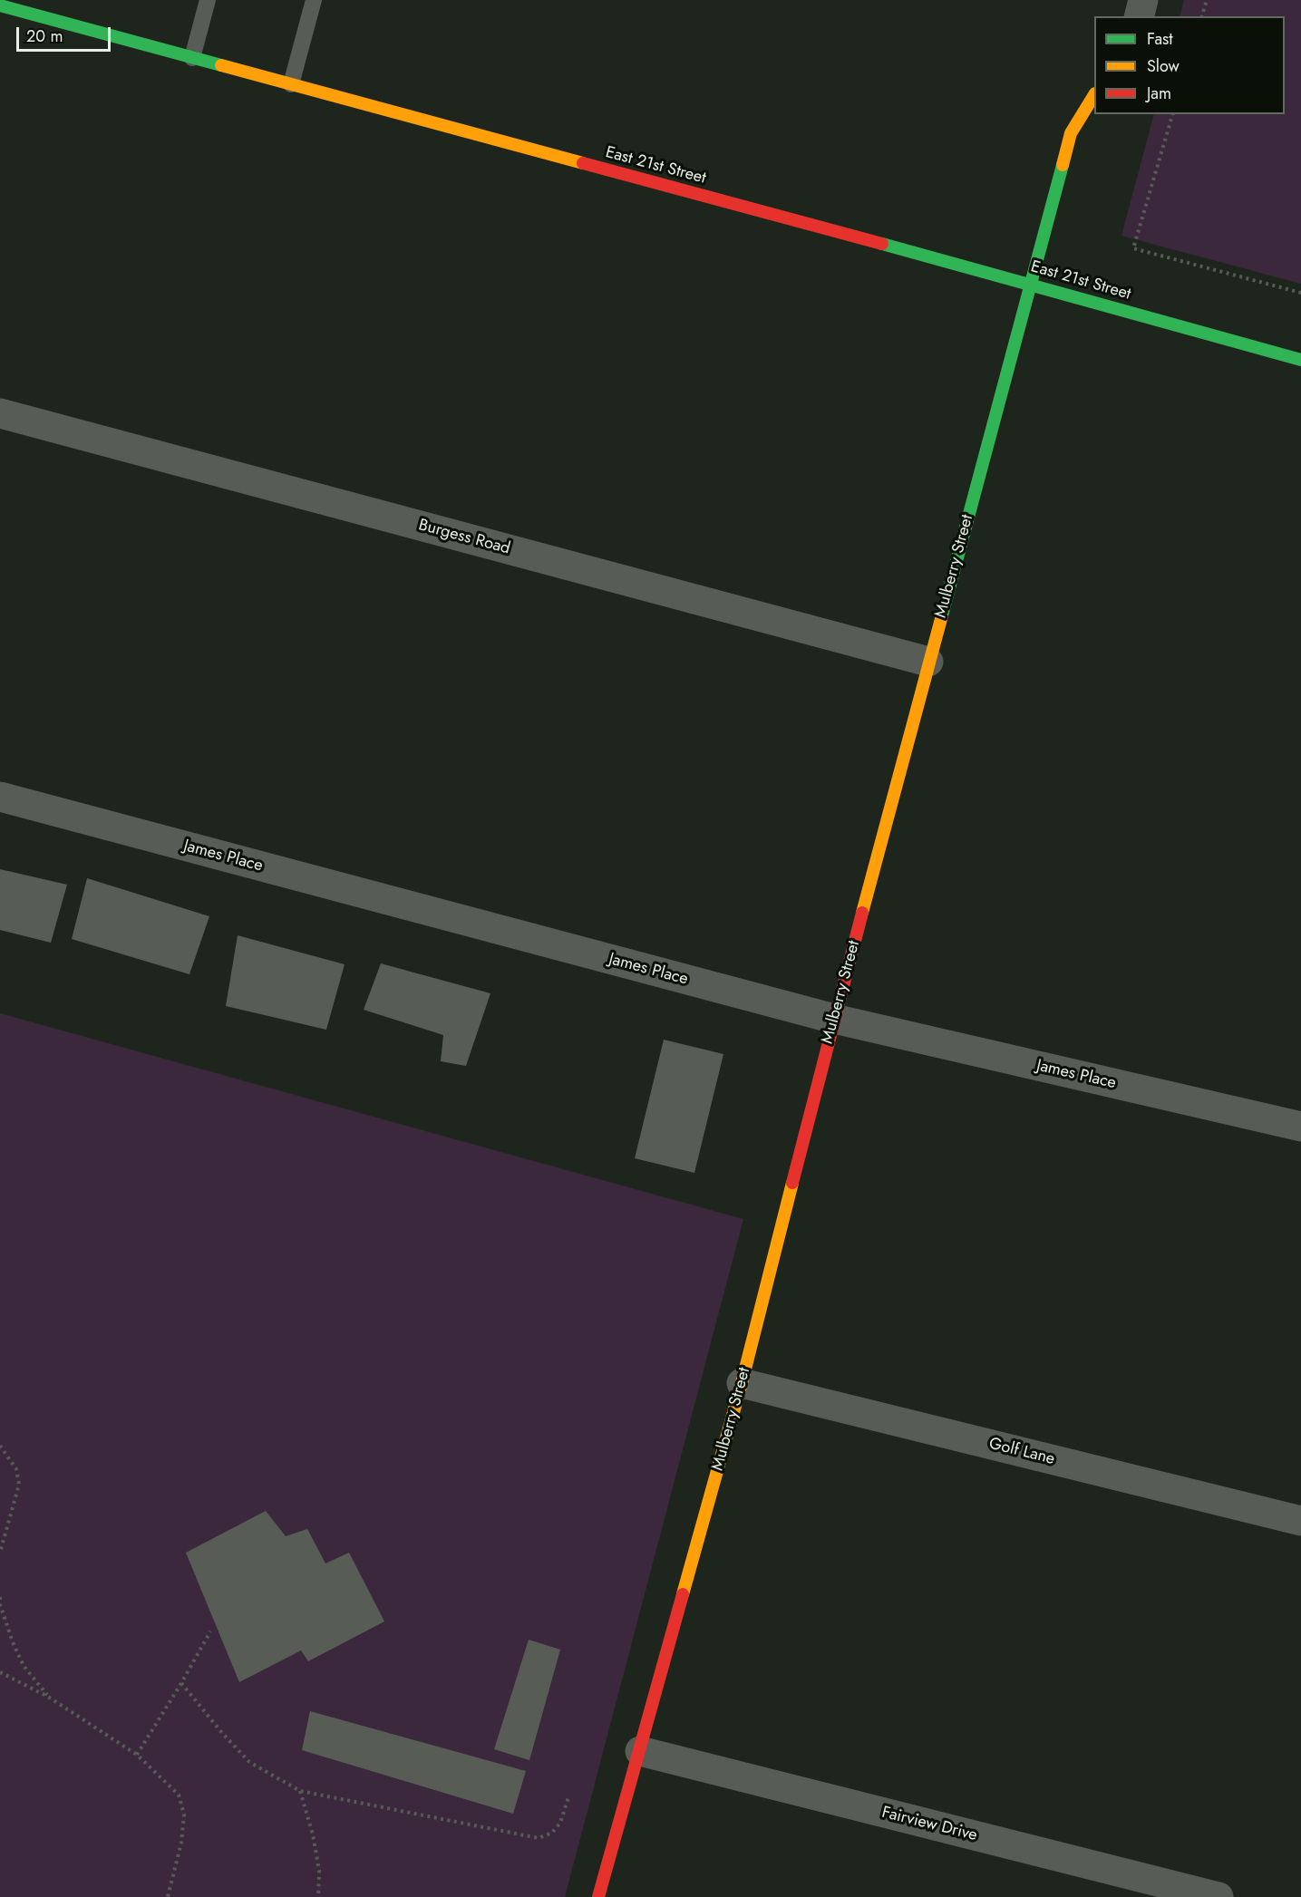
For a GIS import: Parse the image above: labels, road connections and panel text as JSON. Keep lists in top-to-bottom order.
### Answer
{
  "streets": {
    "street": [
      "East 21st Street",
      "Burgess Road",
      "Mulberry Street",
      "James Place",
      "Golf Lane",
      "Fairview Drive"
    ]
  },
  "crossings": [
    ["East 21st Street", "Mulberry Street"],
    ["Burgess Road", "Mulberry Street"],
    ["Mulberry Street", "James Place"],
    ["Mulberry Street", "Golf Lane"],
    ["Mulberry Street", "Fairview Drive"]
  ],
  "legend": ["Fast", "Slow", "Jam"],
  "scale_bar": "20 m"
}
